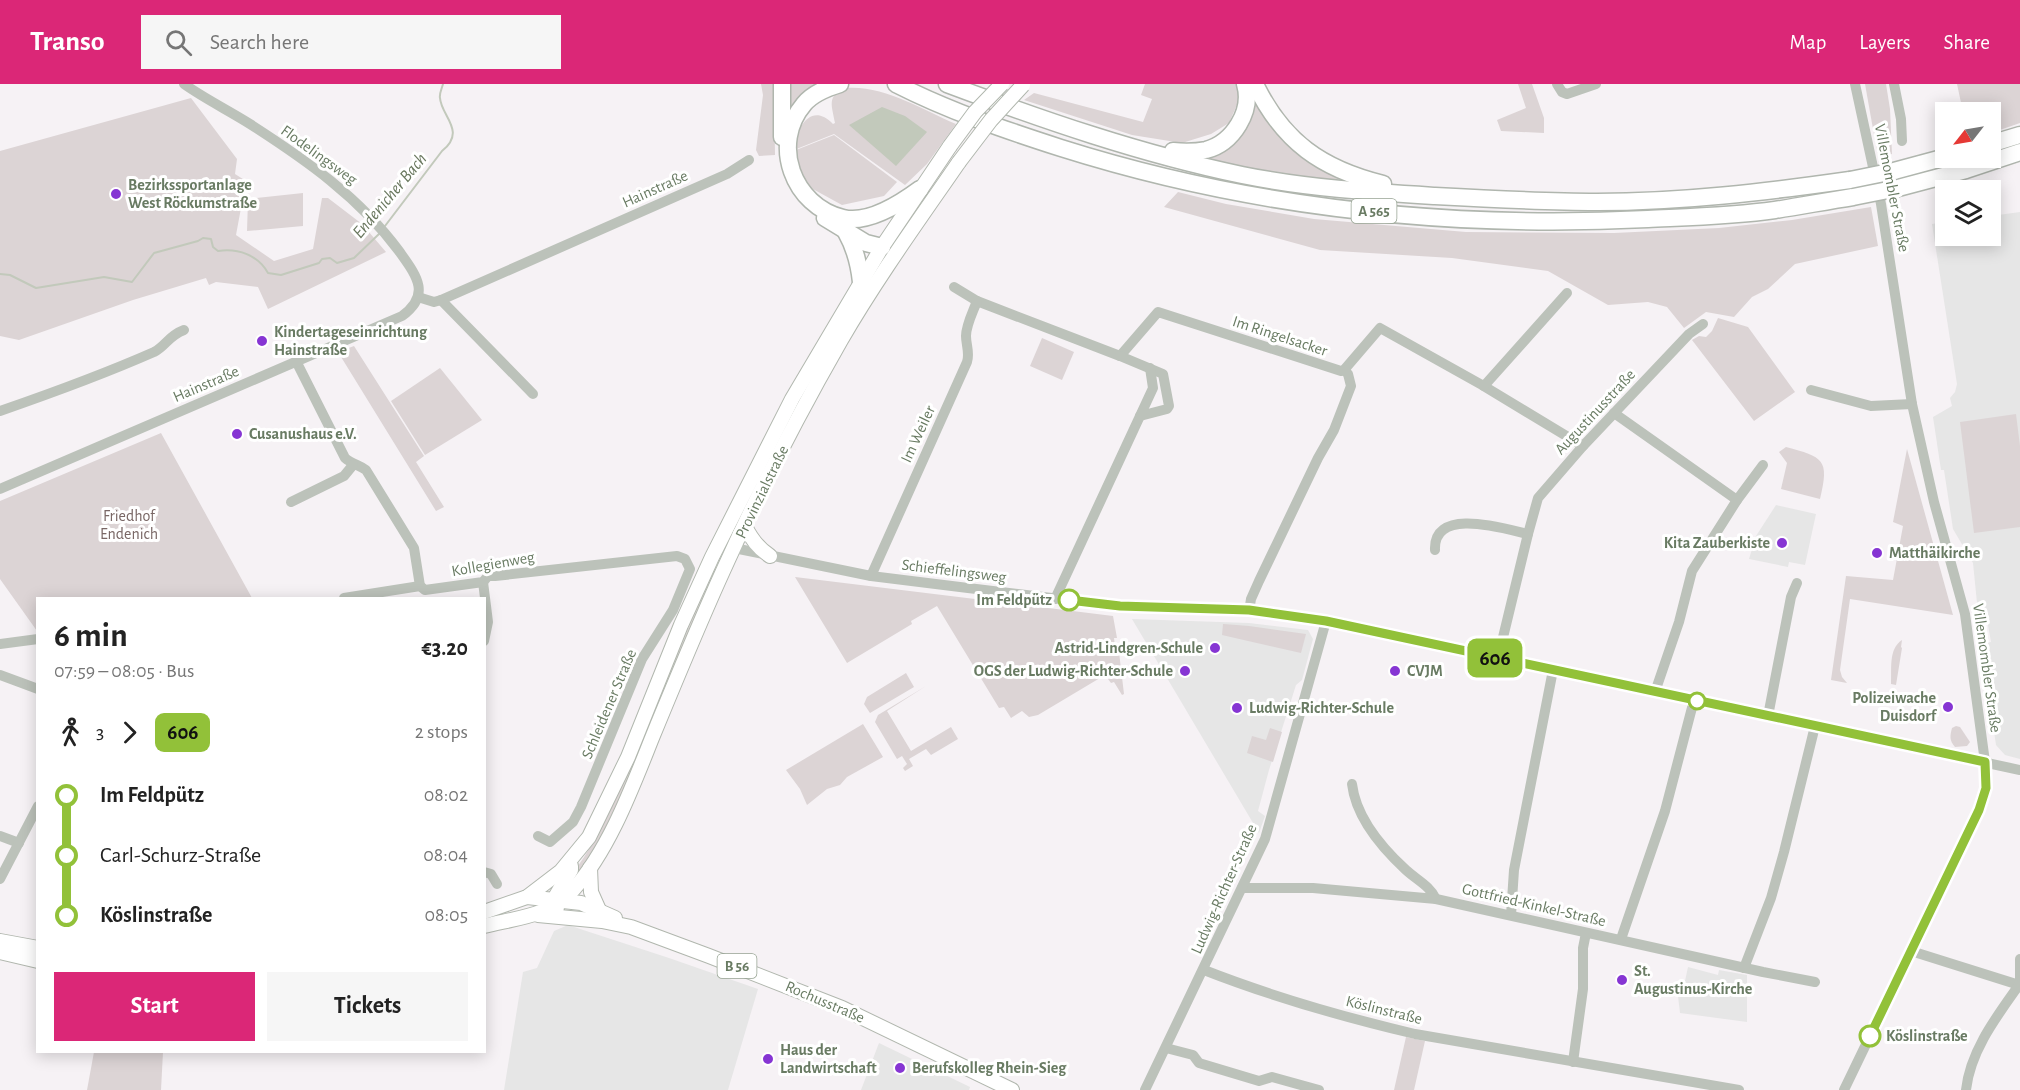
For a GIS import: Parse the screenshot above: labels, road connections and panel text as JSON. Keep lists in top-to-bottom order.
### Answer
{
  "streets": {
    "highway": ["A 565"],
    "main road": ["Provinzialstraße", "B 56", "Rochusstraße"],
    "street": [
      "Flodelingsweg",
      "Villemombler Straße",
      "Hainstraße",
      "Im Ringelsacker",
      "Augustinusstraße",
      "Im Weiler",
      "Kollegienweg",
      "Schieffelingsweg",
      "Schleidener Straße",
      "Ludwig-Richter-Straße",
      "Gottfried-Kinkel-Straße",
      "Köslinstraße"
    ]
  },
  "crossings": [
    ["Flodelingsweg", "Hainstraße"],
    ["Villemombler Straße", "Schieffelingsweg"],
    ["Im Ringelsacker", "Augustinusstraße"],
    ["Augustinusstraße", "Schieffelingsweg"],
    ["Im Weiler", "Schieffelingsweg"],
    ["Provinzialstraße", "Schieffelingsweg"],
    ["Provinzialstraße", "B 56"],
    ["Provinzialstraße", "Rochusstraße"],
    ["Kollegienweg", "Schleidener Straße"],
    ["Schieffelingsweg", "Ludwig-Richter-Straße"],
    ["Ludwig-Richter-Straße", "Gottfried-Kinkel-Straße"],
    ["Ludwig-Richter-Straße", "Köslinstraße"],
    ["B 56", "Rochusstraße"]
  ],
  "water": ["Endenicher Bach"],
  "parks": ["Friedhof Endenich"],
  "places": [
    "Bezirkssportanlage West Röckumstraße",
    "Kindertageseinrichtung Hainstraße",
    "Cusanushaus e.V.",
    "Kita Zauberkiste",
    "Matthäikirche",
    "Im Feldpütz",
    "Astrid-Lindgren-Schule",
    "OGS der Ludwig-Richter-Schule",
    "CVJM",
    "Polizeiwache Duisdorf",
    "Ludwig-Richter-Schule",
    "St. Augustinus-Kirche",
    "Köslinstraße",
    "Haus der Landwirtschaft",
    "Berufskolleg Rhein-Sieg"
  ],
  "lines": ["bus line 606"],
  "north": "bottom left",
  "page": {
    "header": "Transo",
    "search": "Search here",
    "nav": ["Map", "Layers", "Share"],
    "on_map": "606",
    "heading": ["6 min", "07:59 – 08:05 · Bus", "€3.20"],
    "legs": ["3", "606", "2 stops"],
    "list": [
      {
        "name": "Im Feldpütz",
        "value": "08:02"
      },
      {
        "name": "Carl-Schurz-Straße",
        "value": "08:04"
      },
      {
        "name": "Köslinstraße",
        "value": "08:05"
      }
    ],
    "buttons": ["Start", "Tickets"]
  }
}
